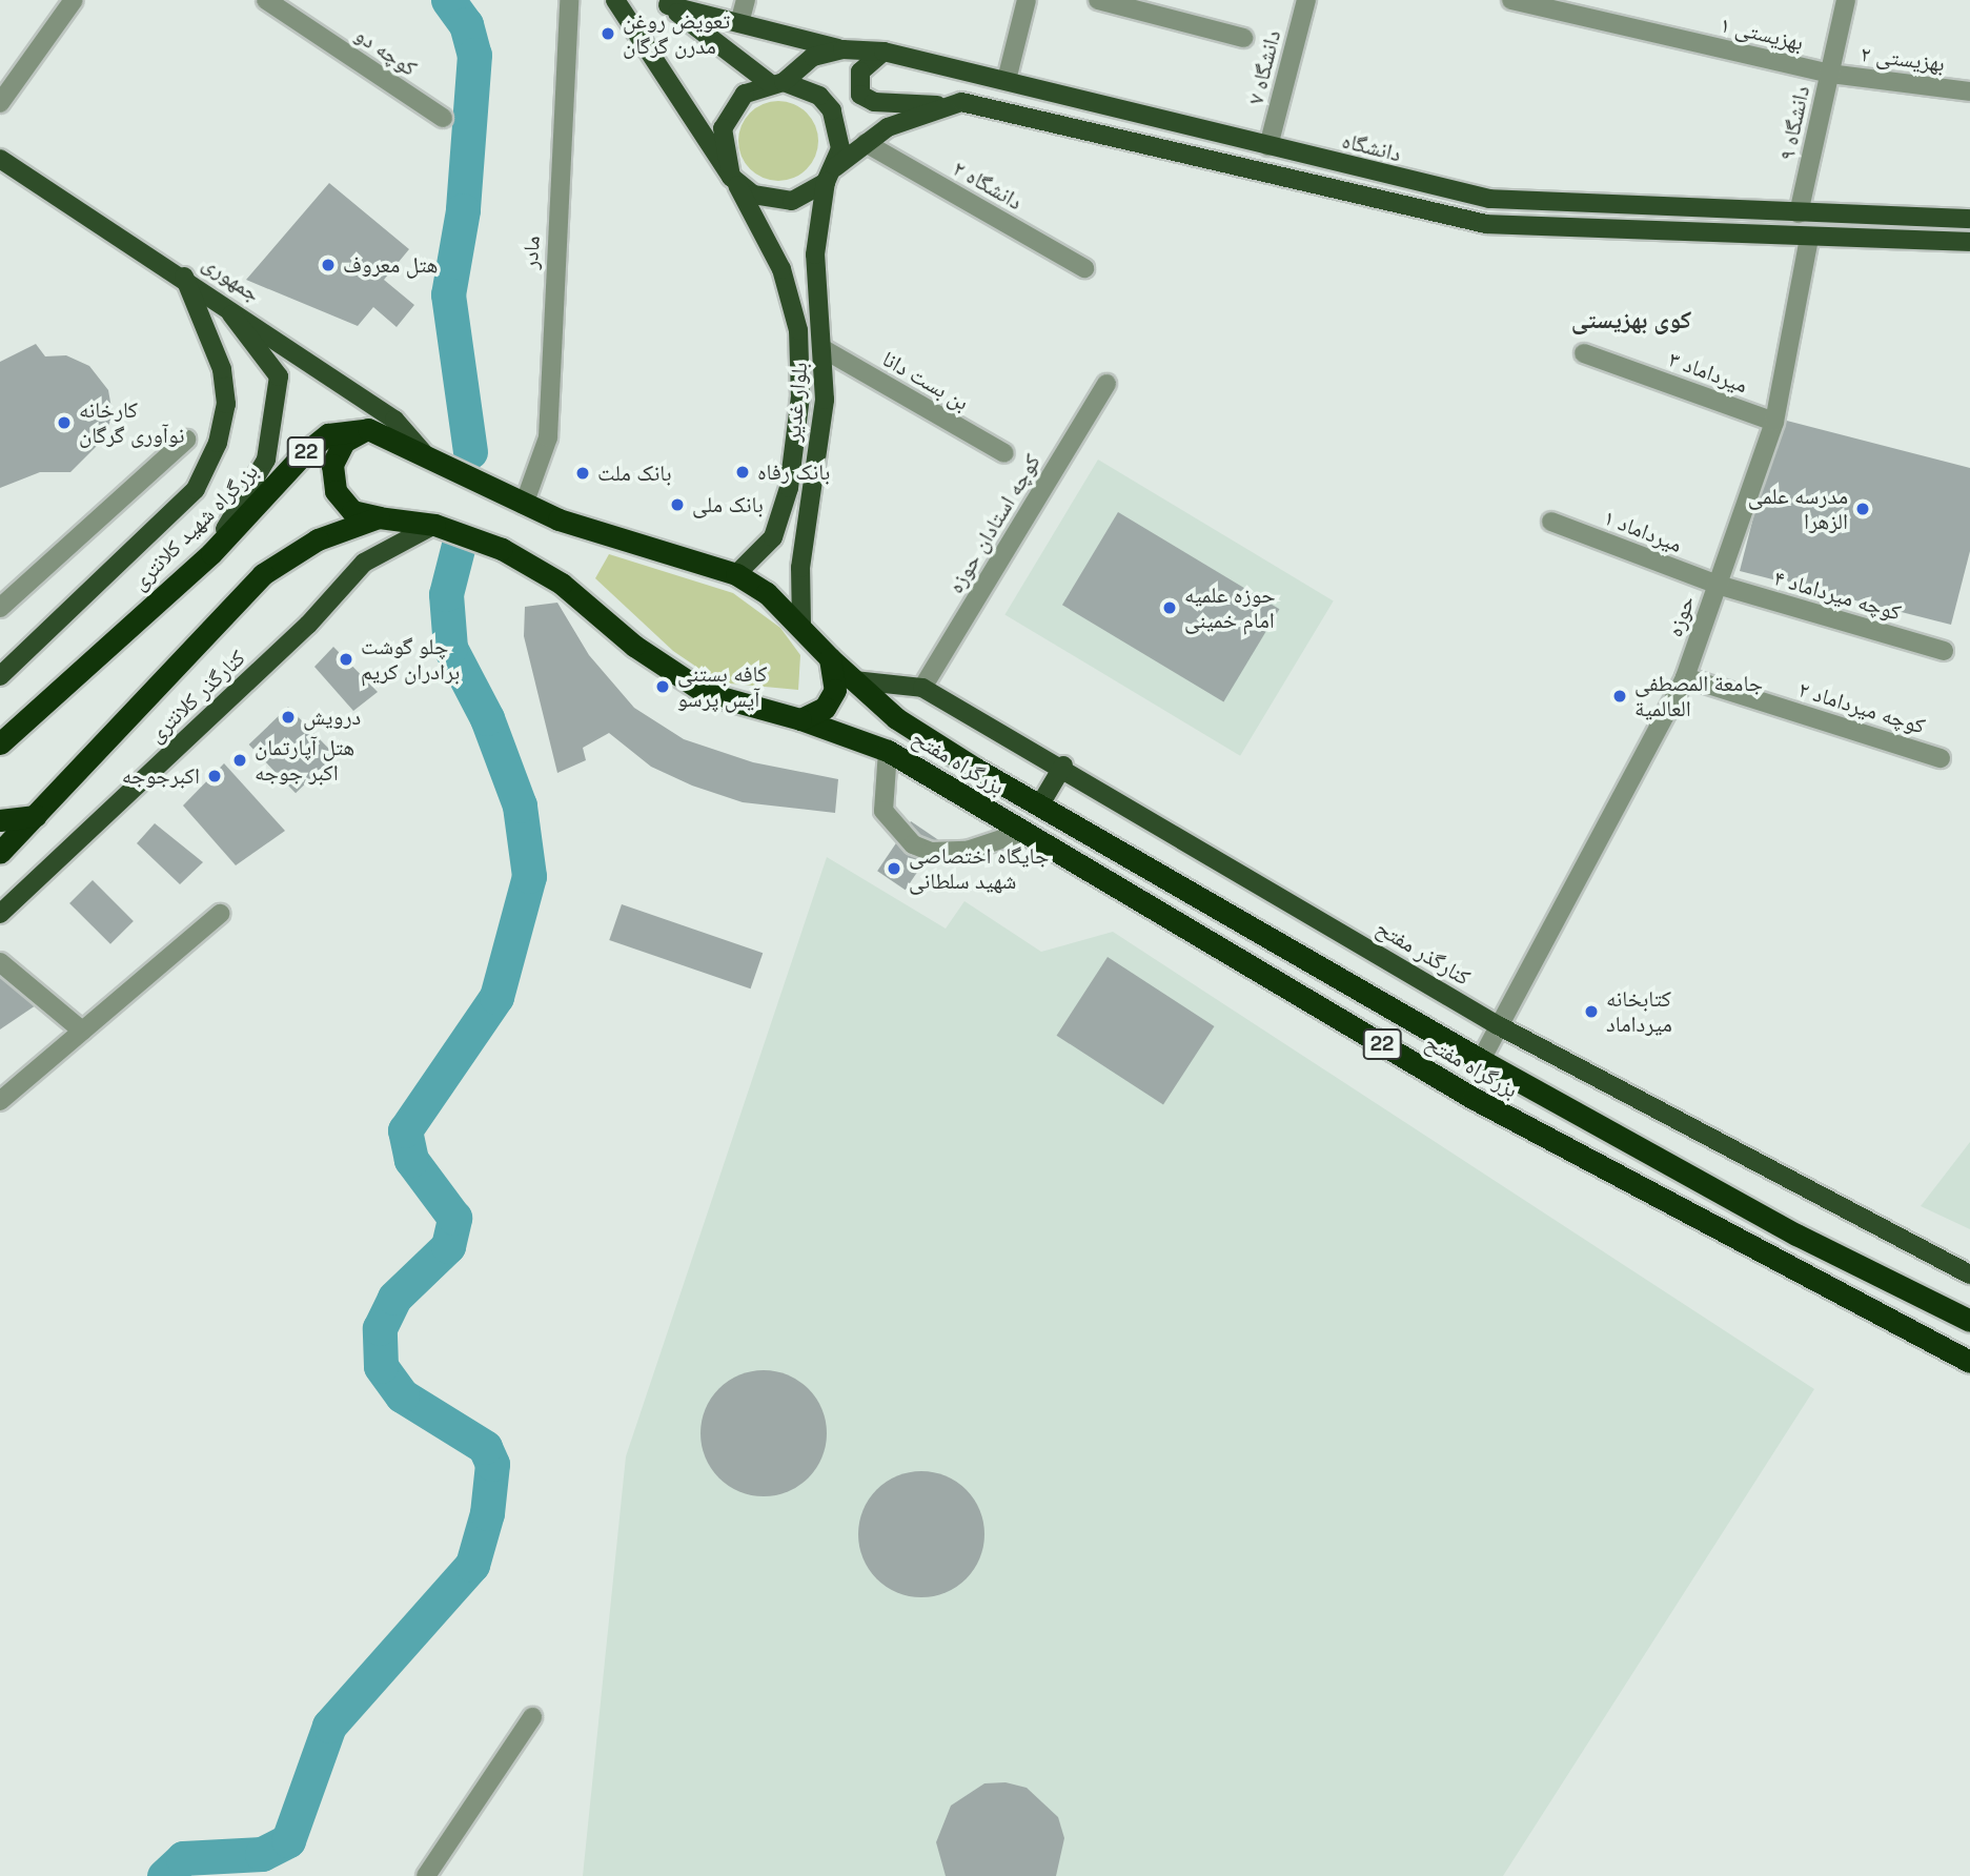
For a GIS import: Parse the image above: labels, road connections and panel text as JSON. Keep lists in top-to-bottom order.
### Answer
{
  "streets": {
    "highway": ["22", "بزرگراه شهید کلانتری", "بزرگراه مفتح"],
    "main road": [
      "دانشگاه",
      "جمهوری",
      "بلوار غدیر",
      "کنارگذر کلانتری",
      "کنارگذر مفتح"
    ],
    "street": [
      "۱ بهزیستی",
      "کوچه دو",
      "۲ بهزیستی",
      "۷ دانشگاه",
      "۹ دانشگاه",
      "دانشگاه ۲",
      "مادر",
      "۳ میرداماد",
      "بن بست دانا",
      "کوچه استادان حوزه",
      "۱ میرداماد",
      "کوچه میرداماد ۴",
      "حوزه",
      "کوچه میرداماد ۲"
    ]
  },
  "crossings": [
    ["۱ بهزیستی", "۲ بهزیستی"],
    ["۱ بهزیستی", "۹ دانشگاه"],
    ["۲ بهزیستی", "۹ دانشگاه"],
    ["۷ دانشگاه", "دانشگاه"],
    ["۹ دانشگاه", "دانشگاه"],
    ["دانشگاه", "بلوار غدیر"],
    ["مادر", "22"],
    ["جمهوری", "22"],
    ["۳ میرداماد", "حوزه"],
    ["بن بست دانا", "بلوار غدیر"],
    ["بلوار غدیر", "22"],
    ["22", "بزرگراه شهید کلانتری"],
    ["22", "کنارگذر کلانتری"],
    ["22", "بزرگراه مفتح"],
    ["کوچه استادان حوزه", "کنارگذر مفتح"],
    ["۱ میرداماد", "کوچه میرداماد ۴"],
    ["۱ میرداماد", "حوزه"],
    ["کوچه میرداماد ۴", "حوزه"],
    ["حوزه", "کوچه میرداماد ۲"],
    ["حوزه", "بزرگراه مفتح"],
    ["حوزه", "کنارگذر مفتح"],
    ["بزرگراه مفتح", "کنارگذر مفتح"]
  ],
  "districts": ["کوی بهزیستی"],
  "places": [
    "تعویض روغن مدرن گرگان",
    "هتل معروف",
    "کارخانه نوآوری گرگان",
    "بانک رفاه",
    "بانک ملت",
    "بانک ملی",
    "مدرسه علمی الزهرا",
    "حوزه علمیه امام خمینی",
    "چلو گوشت برادران کریم",
    "کافه بستنی آیس پرسو",
    "جامعة المصطفی العالمیة",
    "درویش",
    "هتل آپارتمان اکبر جوجه",
    "اکبرجوجه",
    "جایگاه اختصاصی شهید سلطانی",
    "کتابخانه میرداماد"
  ]
}
